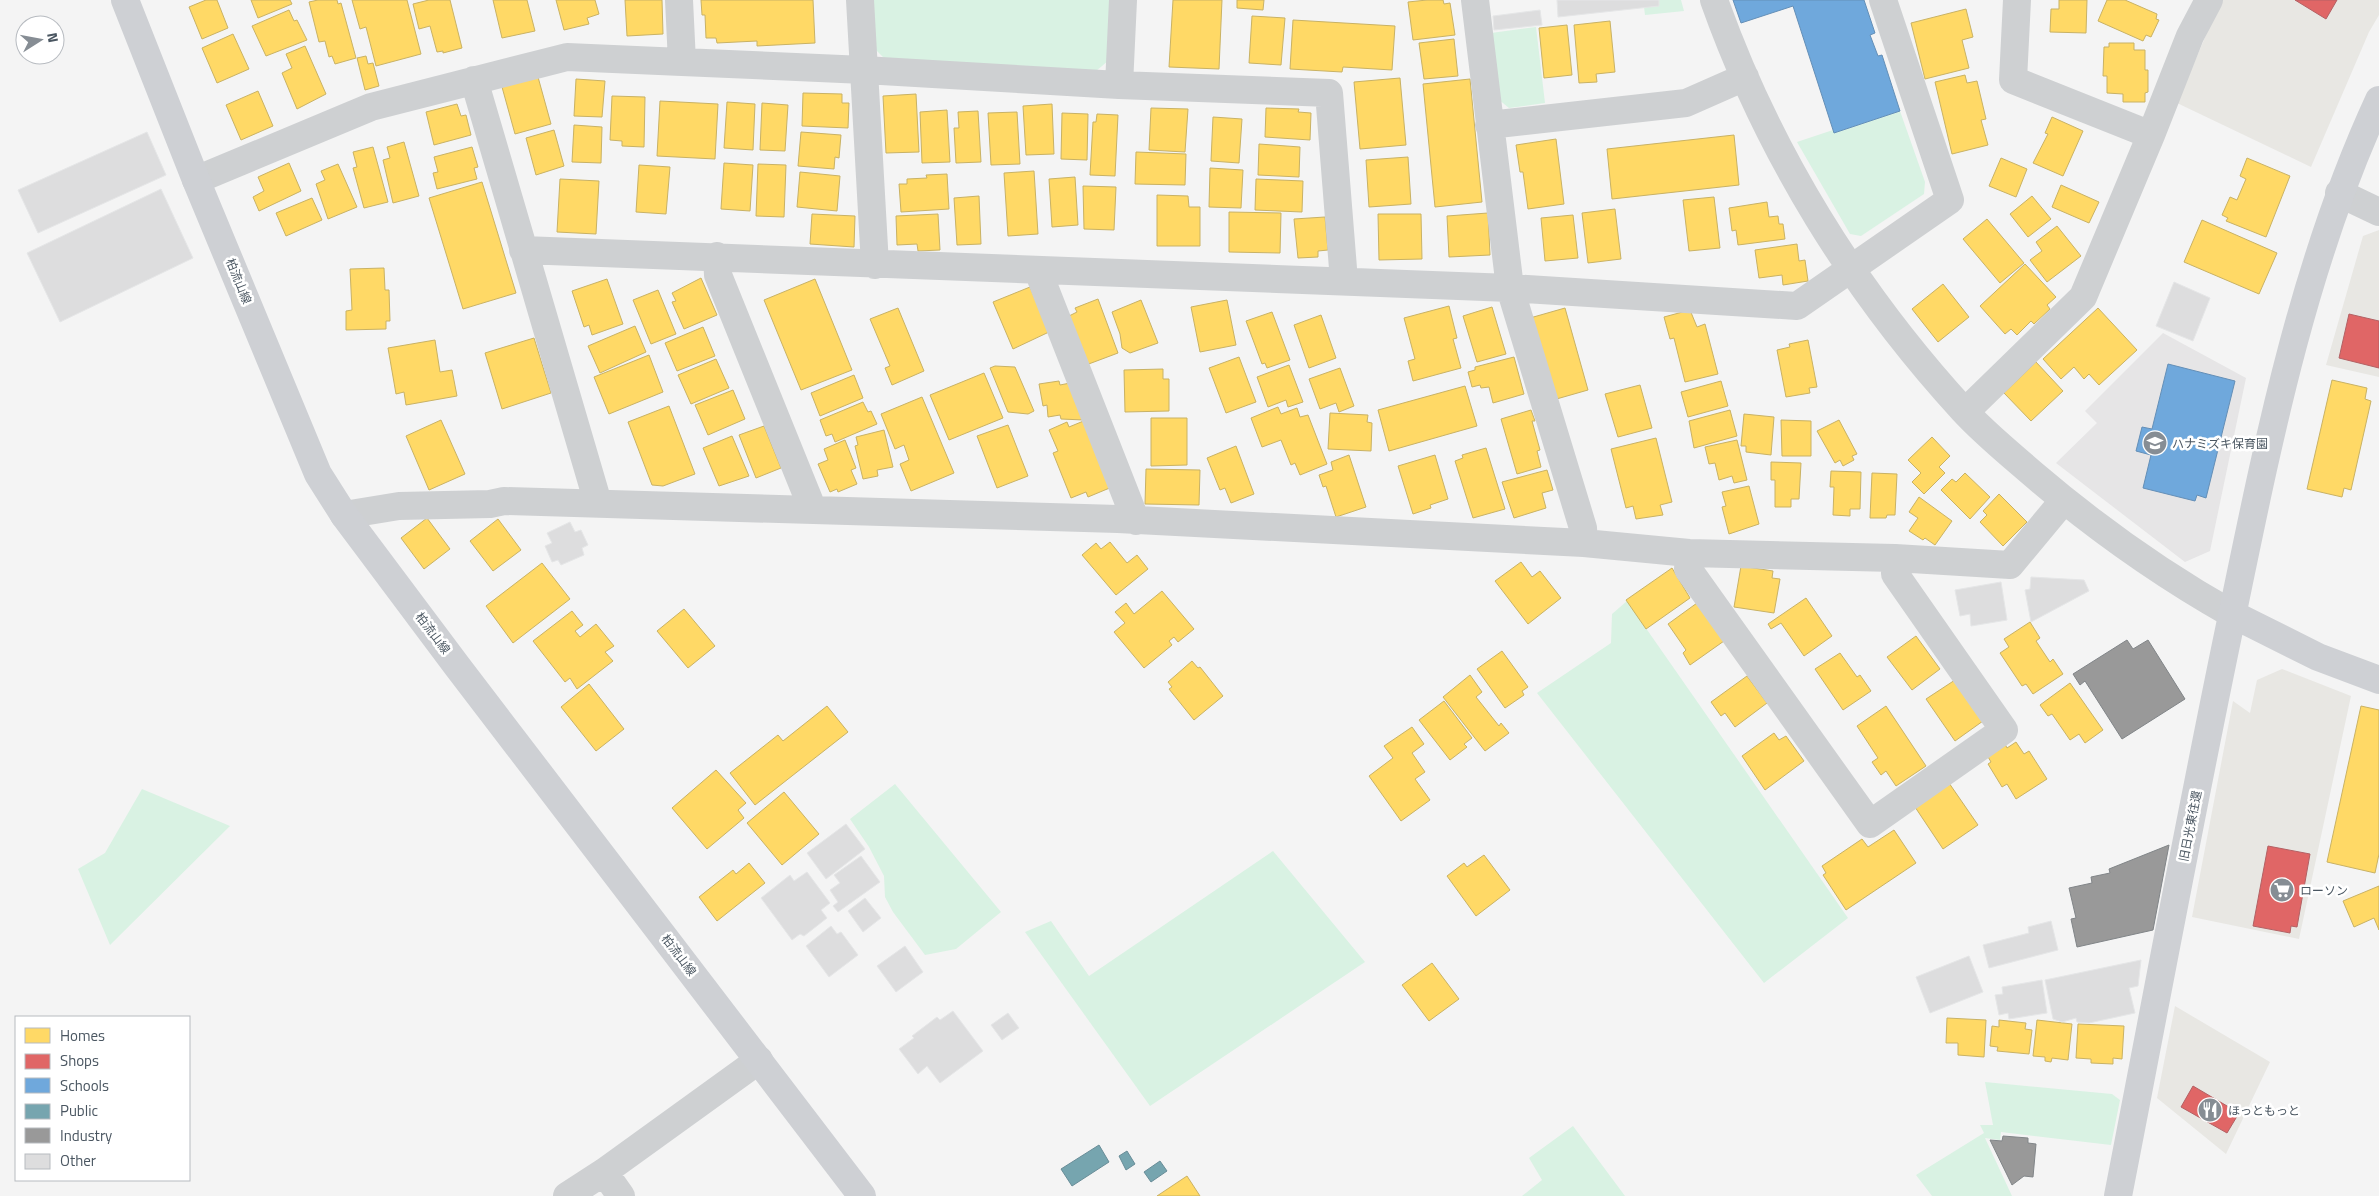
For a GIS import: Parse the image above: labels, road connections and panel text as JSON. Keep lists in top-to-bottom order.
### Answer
{
  "streets": {
    "main road": ["柏流山線", "旧日光東往還"]
  },
  "places": {
    "school or university": ["ハナミズキ保育園"],
    "supermarket": ["ローソン"],
    "restaurant": ["ほっともっと"]
  },
  "legend": [
    "Homes",
    "Shops",
    "Schools",
    "Public",
    "Industry",
    "Other"
  ],
  "north": "right"
}
